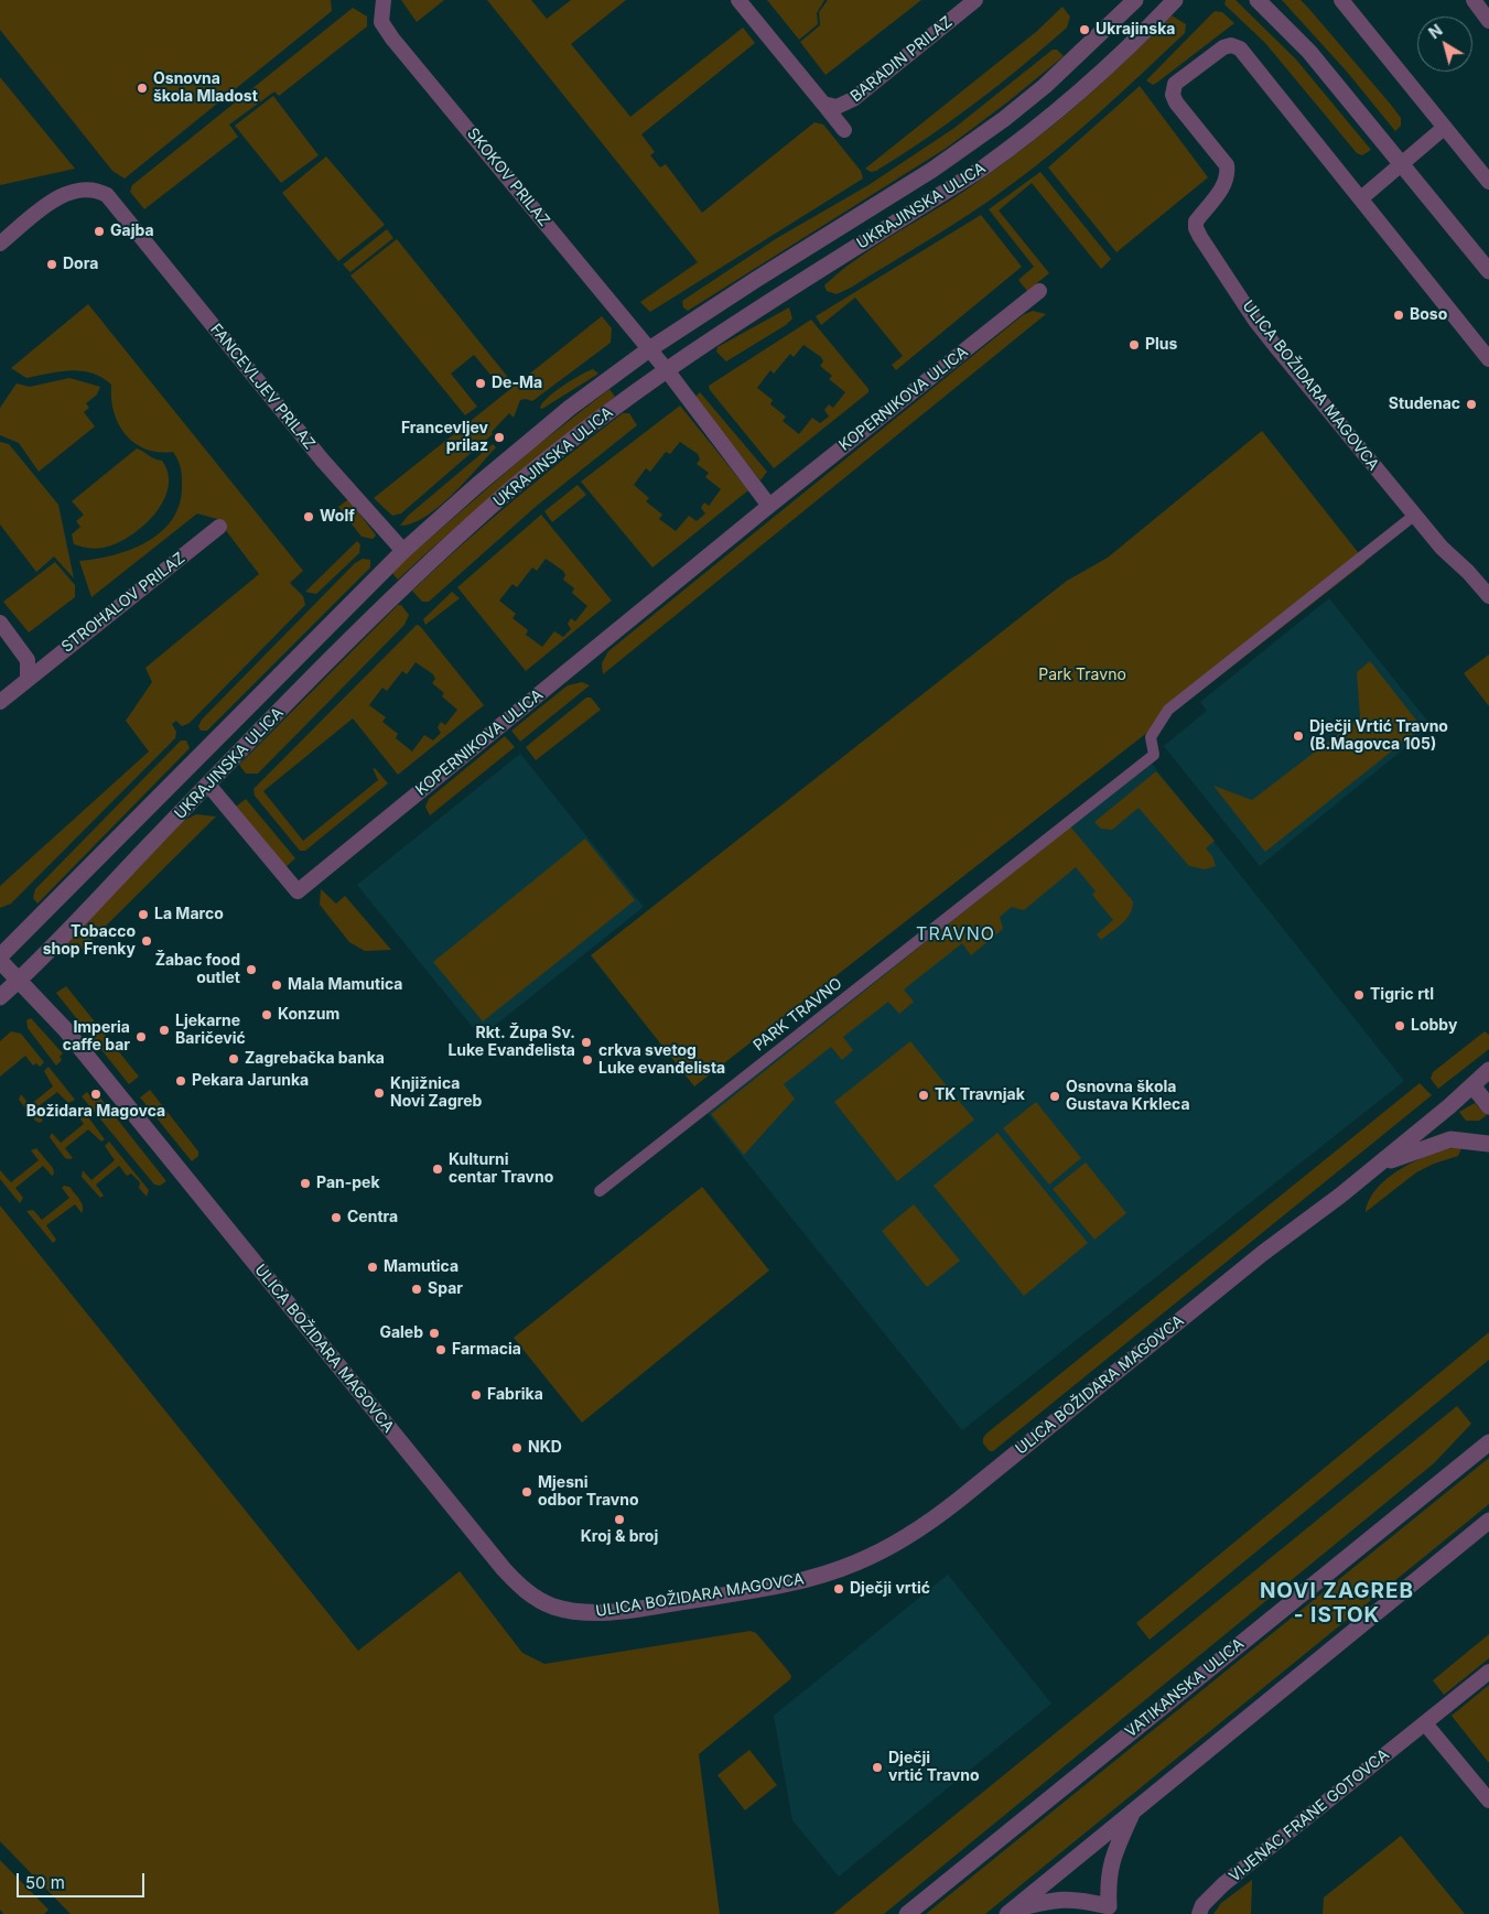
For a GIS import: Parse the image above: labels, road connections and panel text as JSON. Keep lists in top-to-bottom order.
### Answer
{
  "streets": {
    "street": [
      "BARADIN PRILAZ",
      "SKOKOV PRILAZ",
      "UKRAJINSKA ULICA",
      "ULICA BOŽIDARA MAGOVCA",
      "FANCEVLJEV PRILAZ",
      "KOPERNIKOVA ULICA",
      "STROHALOV PRILAZ",
      "PARK TRAVNO",
      "VATIKANSKA ULICA",
      "VIJENAC FRANE GOTOVCA"
    ]
  },
  "crossings": [
    ["SKOKOV PRILAZ", "UKRAJINSKA ULICA"],
    ["UKRAJINSKA ULICA", "ULICA BOŽIDARA MAGOVCA"],
    ["UKRAJINSKA ULICA", "FANCEVLJEV PRILAZ"],
    ["UKRAJINSKA ULICA", "KOPERNIKOVA ULICA"],
    ["ULICA BOŽIDARA MAGOVCA", "PARK TRAVNO"]
  ],
  "districts": ["TRAVNO", "NOVI ZAGREB - ISTOK"],
  "parks": ["Park Travno"],
  "places": [
    "Ukrajinska",
    "Osnovna škola Mladost",
    "Gajba",
    "Dora",
    "Boso",
    "Plus",
    "De-Ma",
    "Studenac",
    "Francevljev prilaz",
    "Wolf",
    "Dječji Vrtić Travno (B.Magovca 105)",
    "La Marco",
    "Tobacco shop Frenky",
    "Žabac food outlet",
    "Mala Mamutica",
    "Tigric rtl",
    "Konzum",
    "Lobby",
    "Ljekarne Baričević",
    "Imperia caffe bar",
    "Rkt. Župa Sv. Luke Evanđelista",
    "Zagrebačka banka",
    "crkva svetog Luke evanđelista",
    "Pekara Jarunka",
    "Knjižnica Novi Zagreb",
    "Božidara Magovca",
    "TK Travnjak",
    "Osnovna škola Gustava Krkleca",
    "Kulturni centar Travno",
    "Pan-pek",
    "Centra",
    "Mamutica",
    "Spar",
    "Galeb",
    "Farmacia",
    "Fabrika",
    "NKD",
    "Mjesni odbor Travno",
    "Kroj & broj",
    "Dječji vrtić",
    "Dječji vrtić Travno"
  ],
  "scale_bar": "50 m",
  "north": "top left"
}
